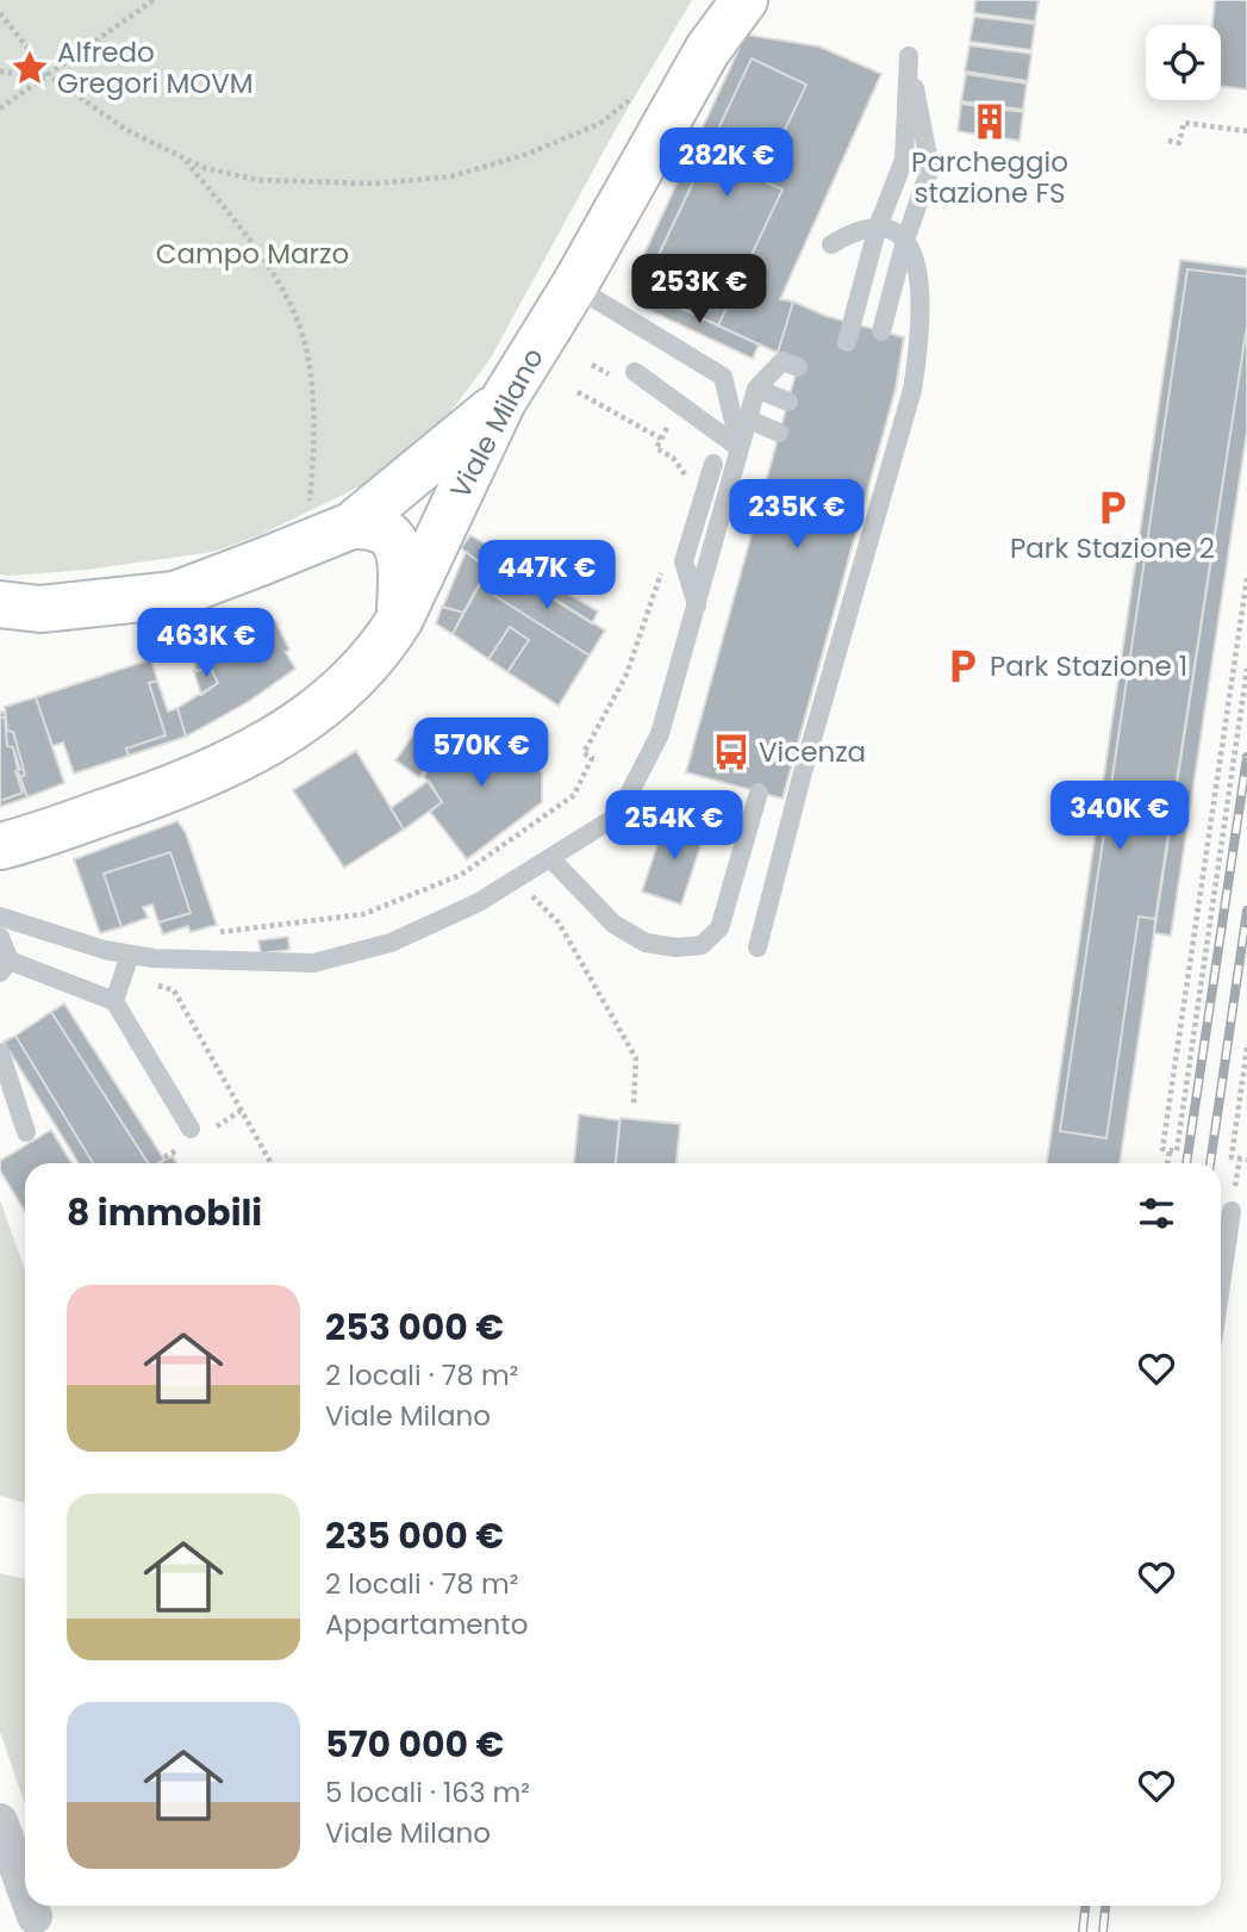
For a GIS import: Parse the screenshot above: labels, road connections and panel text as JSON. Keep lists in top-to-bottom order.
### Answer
{
  "streets": {
    "main road": ["Viale Milano"]
  },
  "parks": ["Campo Marzo"],
  "places": {
    "place": ["Alfredo Gregori MOVM"],
    "building": ["Parcheggio stazione FS"],
    "parking": ["Park Stazione 2", "Park Stazione 1"],
    "bus stop": ["Vicenza"]
  },
  "page": {
    "price": [
      "282K €",
      "253K €",
      "235K €",
      "447K €",
      "463K €",
      "570K €",
      "340K €",
      "254K €"
    ],
    "heading": "8 immobili",
    "list": [
      {
        "name": "253 000 €",
        "note": "2 locali · 78 m² · Viale Milano"
      },
      {
        "name": "235 000 €",
        "note": "2 locali · 78 m² · Appartamento"
      },
      {
        "name": "570 000 €",
        "note": "5 locali · 163 m² · Viale Milano"
      }
    ]
  }
}
